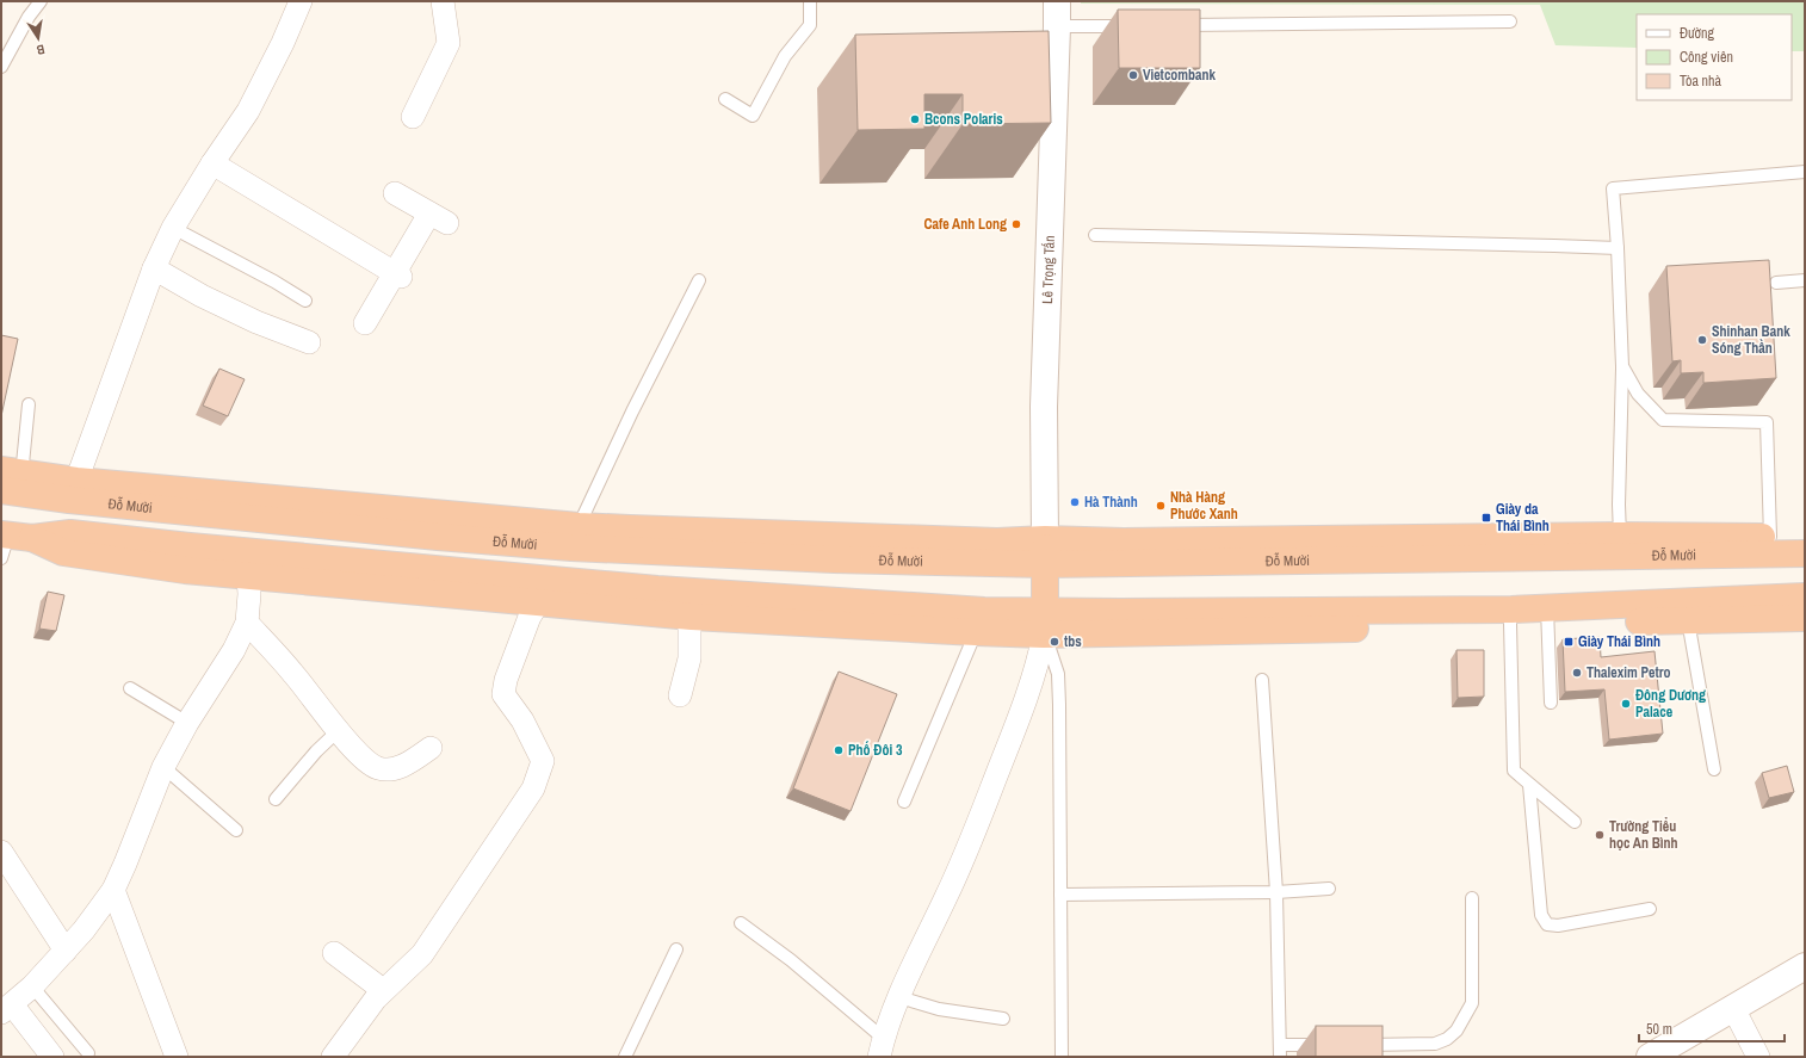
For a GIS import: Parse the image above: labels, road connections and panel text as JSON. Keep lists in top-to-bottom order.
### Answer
{
  "streets": {
    "highway": ["Đỗ Mười"],
    "street": ["Lê Trọng Tấn"]
  },
  "crossings": [
    ["Lê Trọng Tấn", "Đỗ Mười"]
  ],
  "places": {
    "other": [
      "Vietcombank",
      "Bcons Polaris",
      "Cafe Anh Long",
      "Shinhan Bank Sóng Thần",
      "Hà Thành",
      "Nhà Hàng Phước Xanh",
      "tbs",
      "Thalexim Petro",
      "Đông Dương Palace",
      "Phố Đôi 3",
      "Trường Tiểu học An Bình"
    ],
    "transit": ["Giày da Thái Bình", "Giày Thái Bình"]
  },
  "legend": ["Đường", "Công viên", "Tòa nhà"],
  "scale_bar": "50 m",
  "north": "bottom"
}
